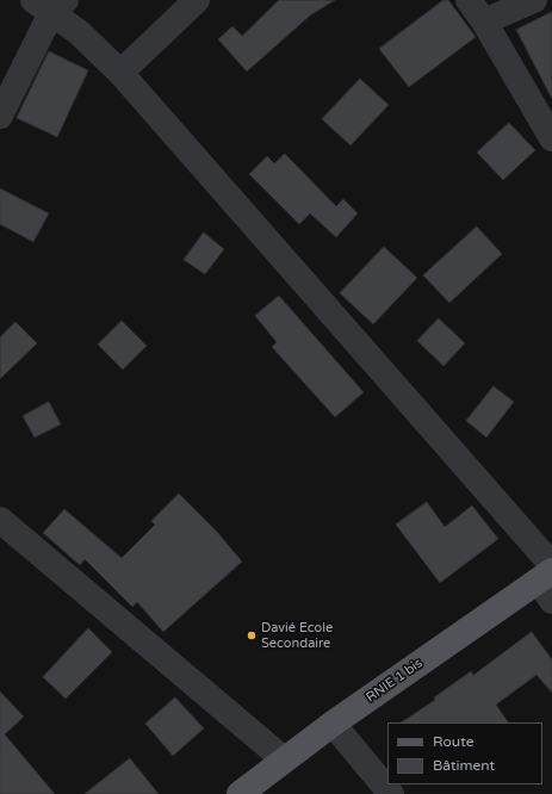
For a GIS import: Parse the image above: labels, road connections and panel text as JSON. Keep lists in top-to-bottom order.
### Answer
{
  "streets": {
    "main road": ["RNIE 1 bis"]
  },
  "places": ["Davié Ecole Secondaire"],
  "legend": ["Route", "Bâtiment"]
}
